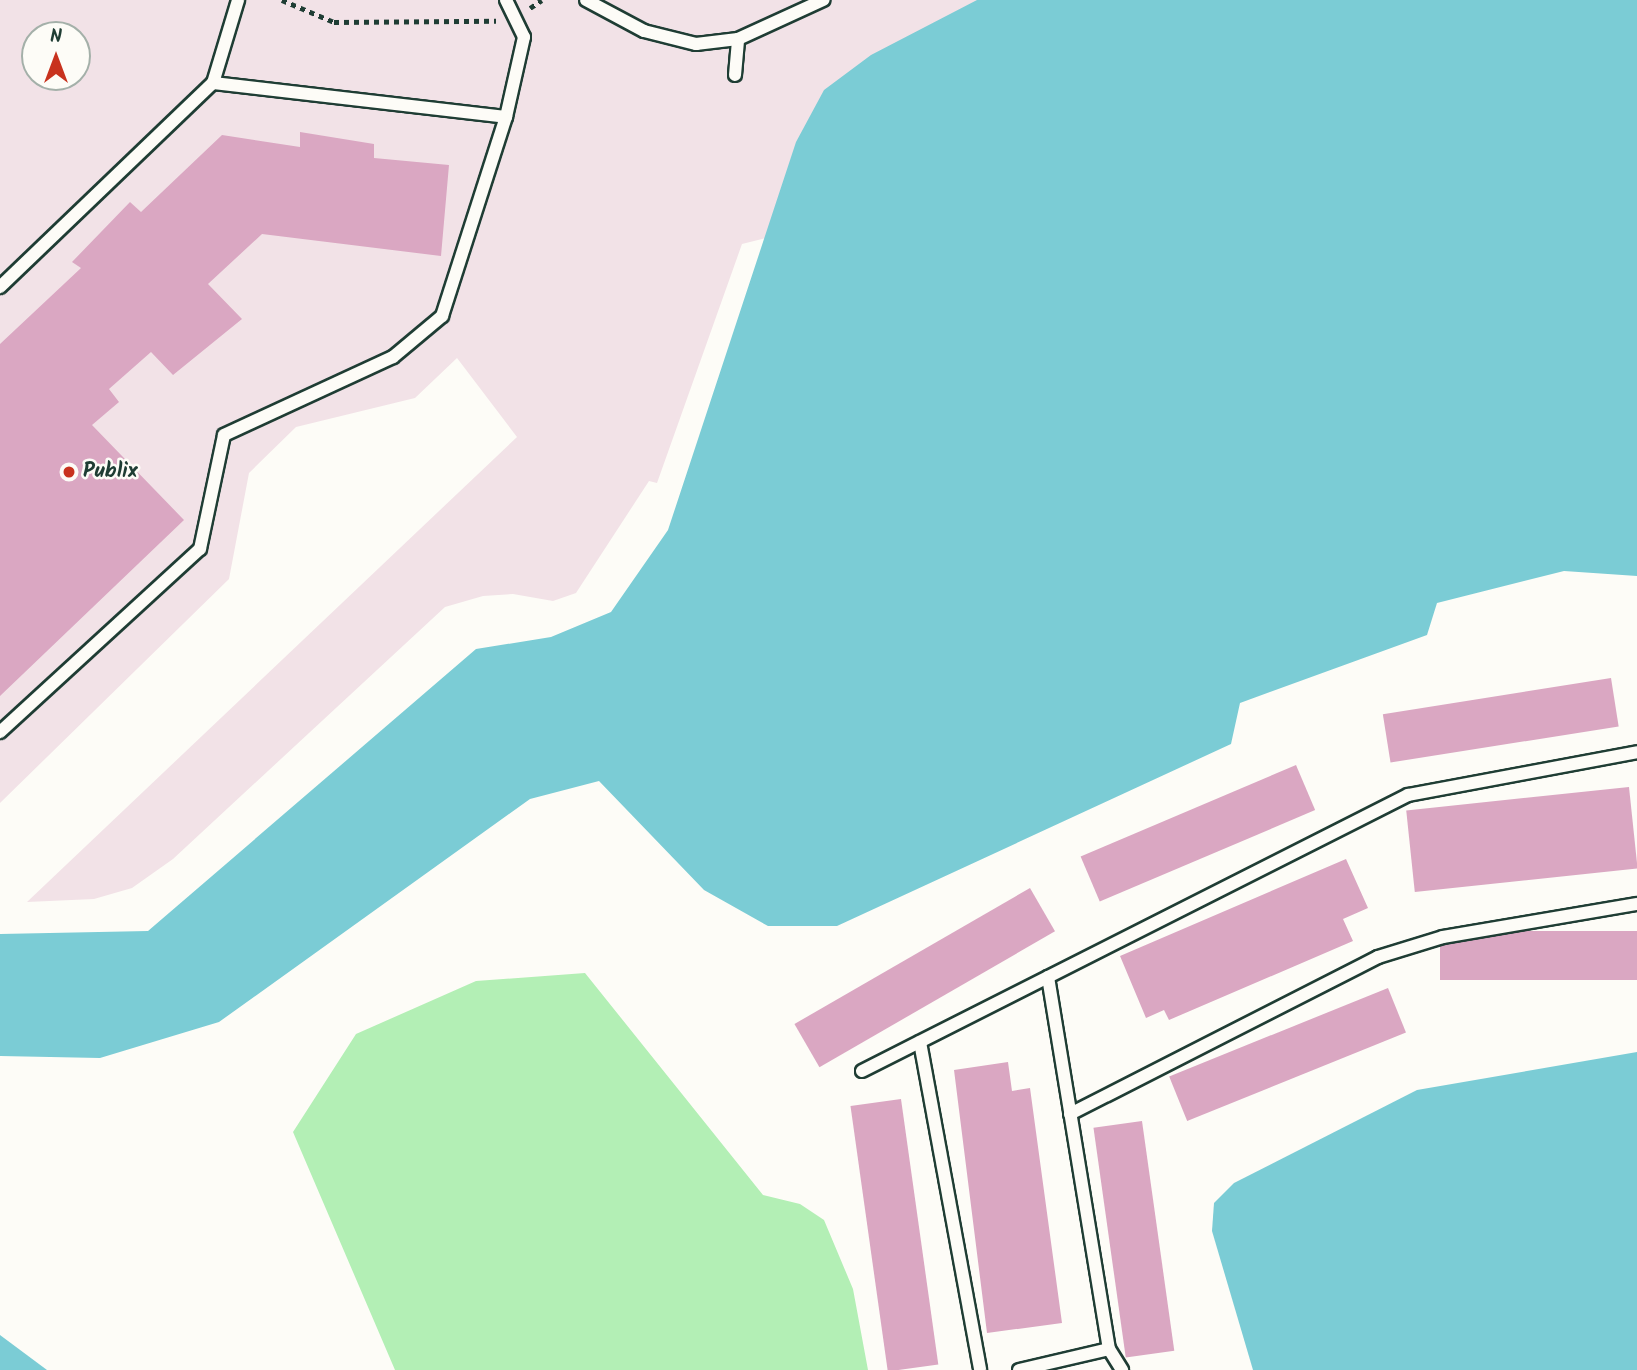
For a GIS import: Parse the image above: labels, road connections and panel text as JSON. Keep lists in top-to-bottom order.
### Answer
{
  "places": ["Publix"],
  "north": "top"
}
